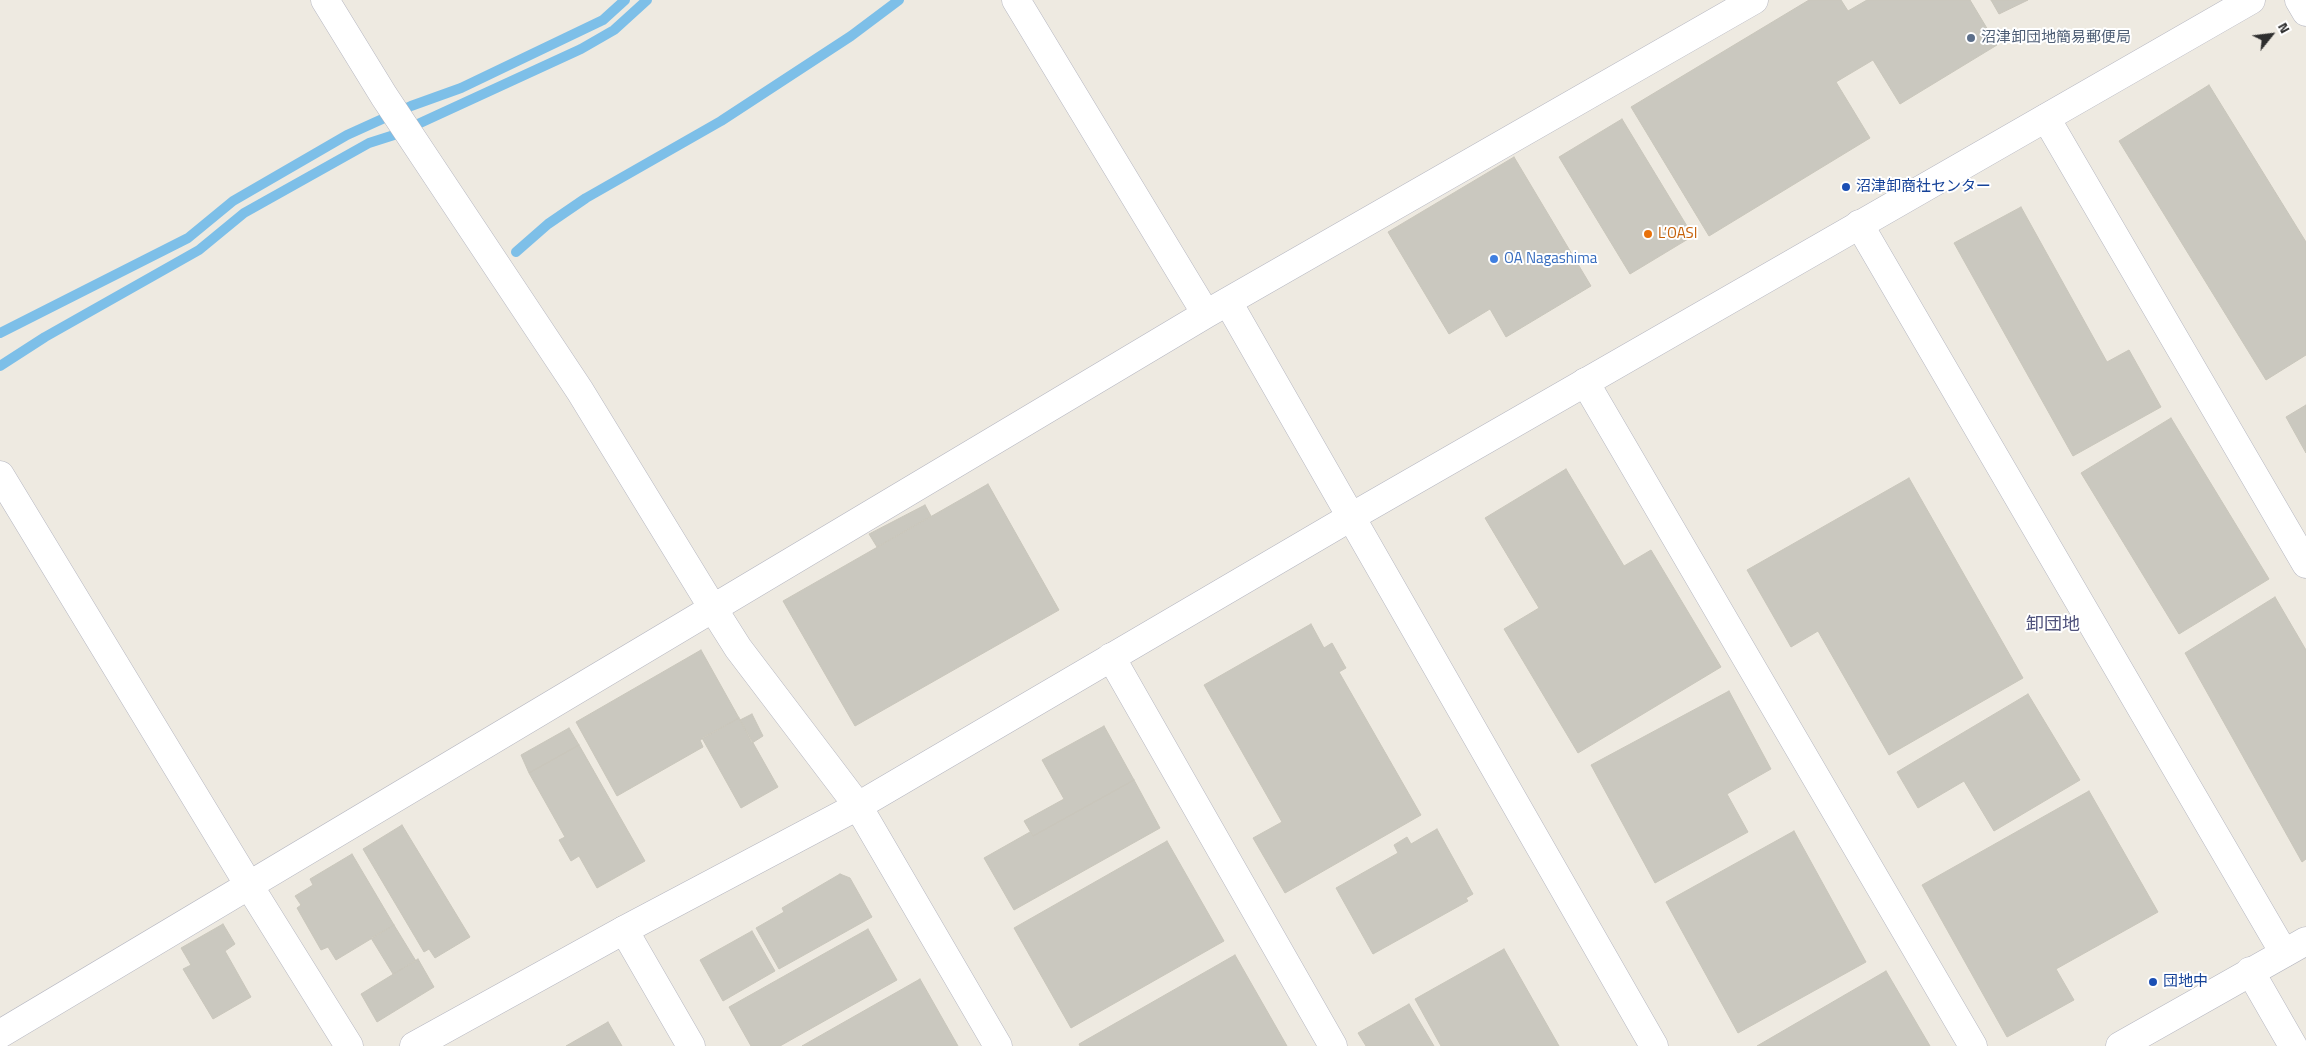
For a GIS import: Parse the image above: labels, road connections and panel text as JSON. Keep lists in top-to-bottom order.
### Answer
{
  "districts": ["卸団地"],
  "places": [
    "沼津卸団地簡易郵便局",
    "沼津卸商社センター",
    "L’OASI",
    "OA Nagashima",
    "団地中"
  ],
  "north": "top right"
}
